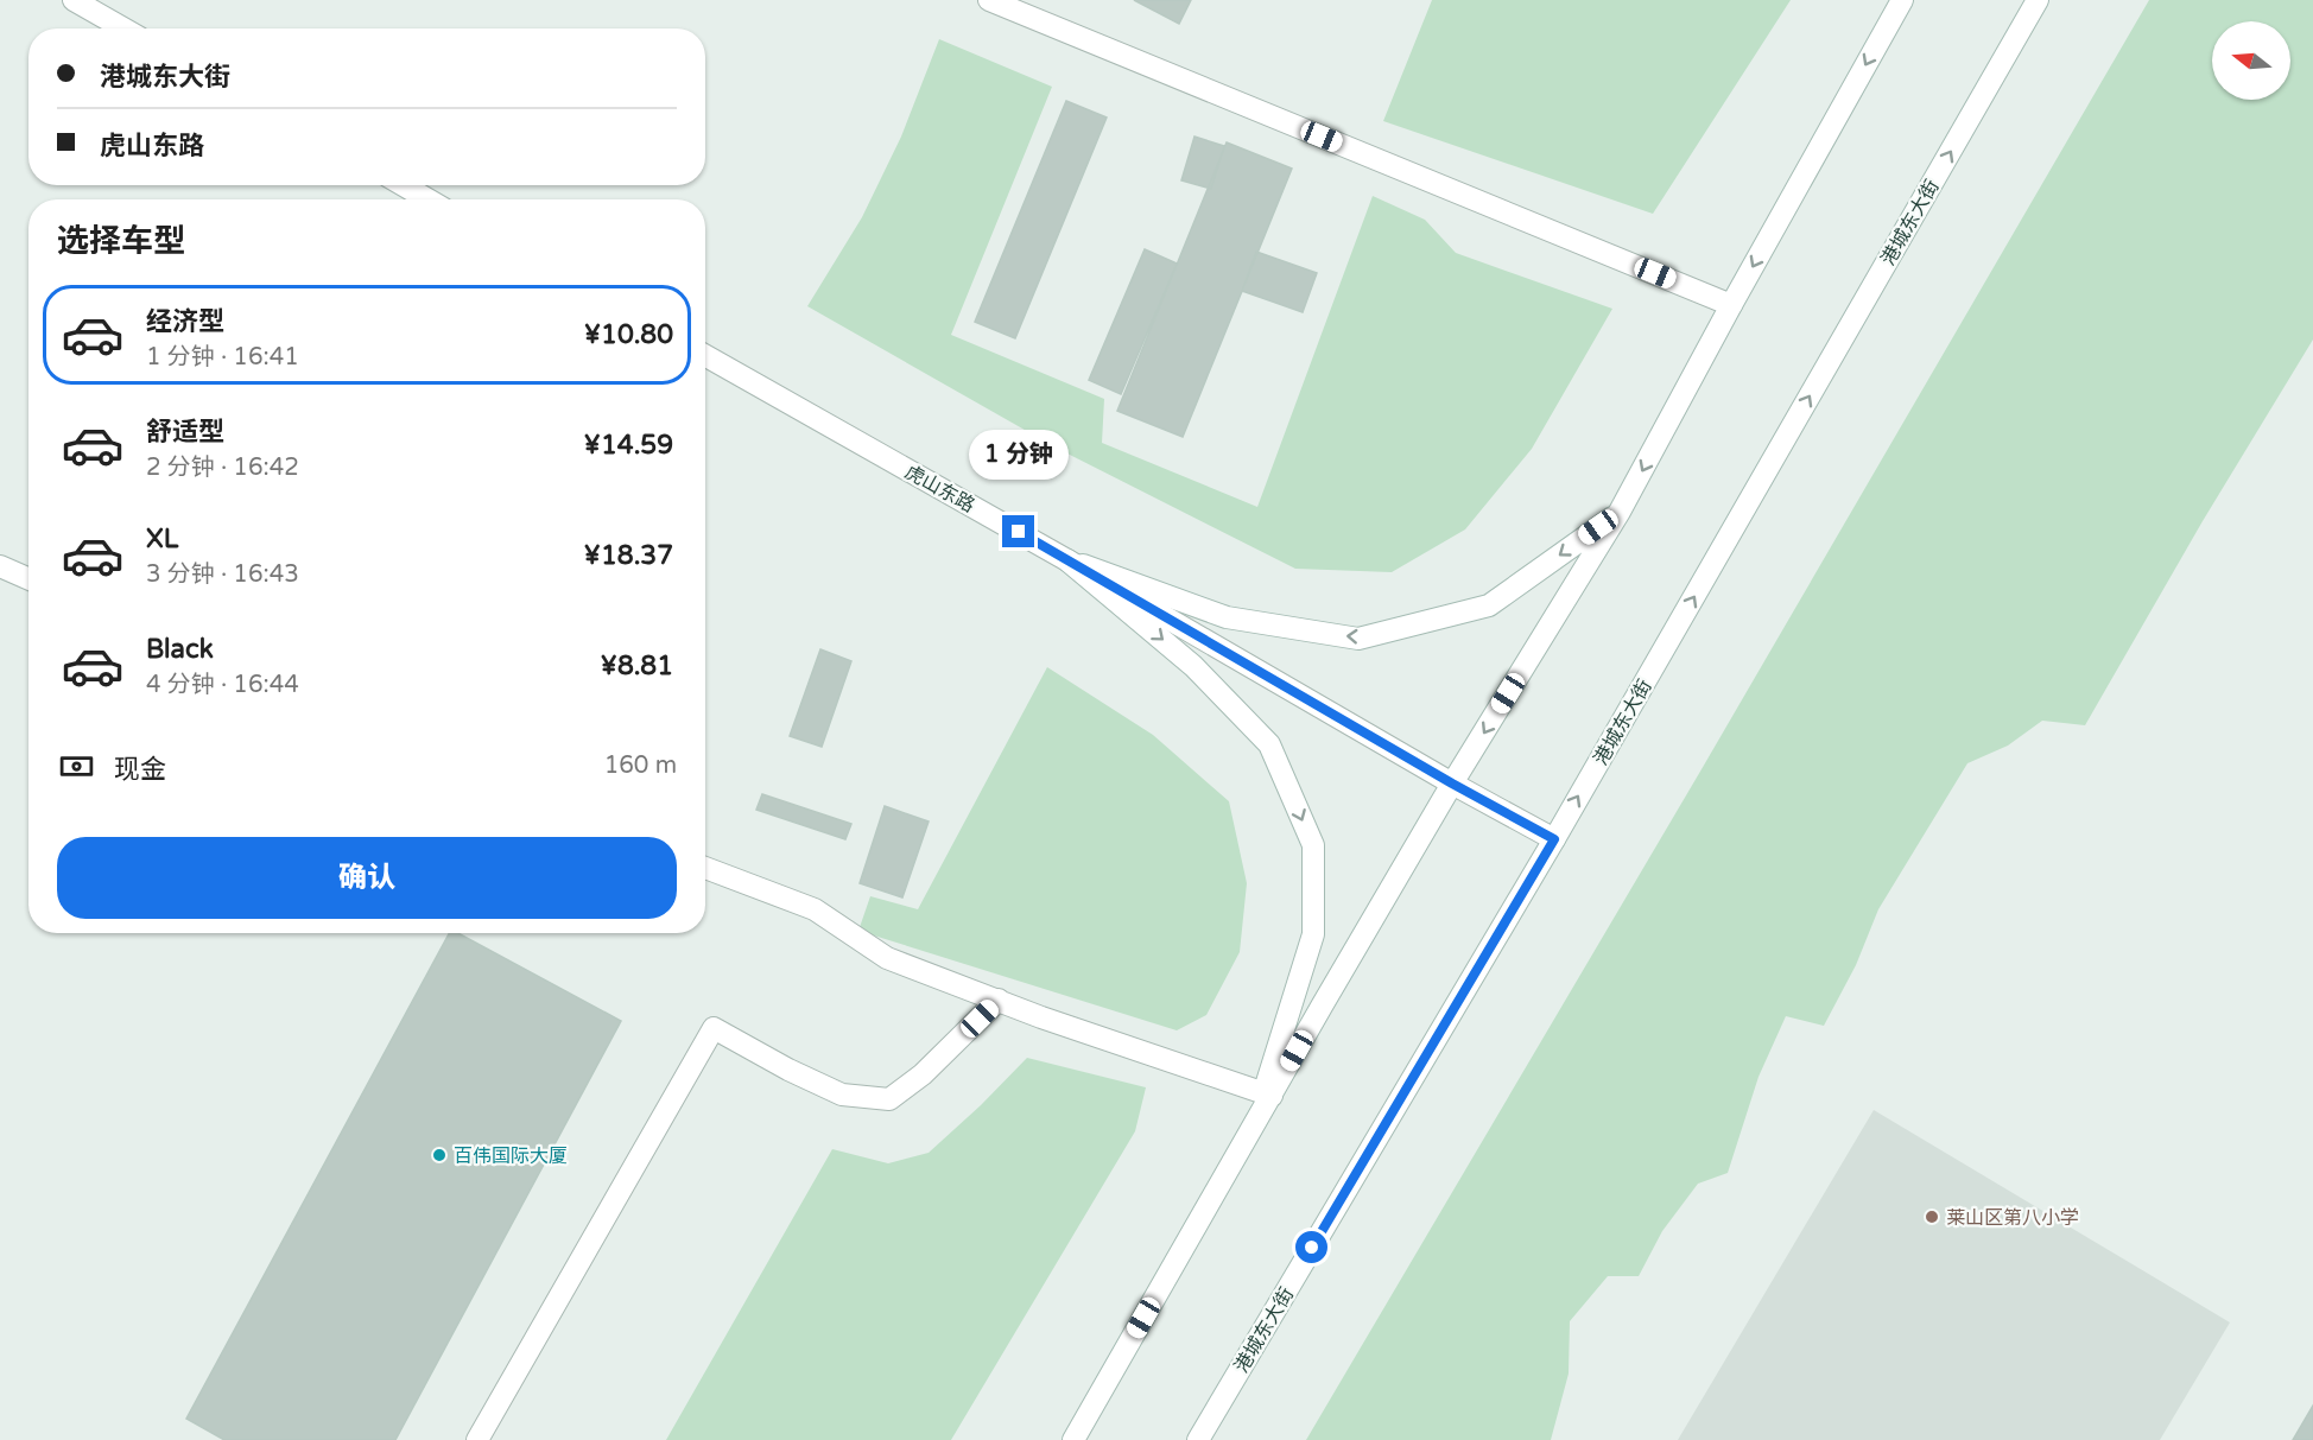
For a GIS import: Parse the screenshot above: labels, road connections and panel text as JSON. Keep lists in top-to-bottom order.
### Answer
{
  "streets": {
    "main road": ["港城东大街", "虎山东路"]
  },
  "crossings": [
    ["港城东大街", "虎山东路"]
  ],
  "places": ["百伟国际大厦", "莱山区第八小学"],
  "north": "left",
  "page": {
    "banner": ["港城东大街", "虎山东路"],
    "heading": "选择车型",
    "list": [
      {
        "name": "经济型",
        "note": "1 分钟 · 16:41",
        "value": "¥10.80"
      },
      {
        "name": "舒适型",
        "note": "2 分钟 · 16:42",
        "value": "¥14.59"
      },
      {
        "name": "XL",
        "note": "3 分钟 · 16:43",
        "value": "¥18.37"
      },
      {
        "name": "Black",
        "note": "4 分钟 · 16:44",
        "value": "¥8.81"
      }
    ],
    "bubble": "1 分钟",
    "pay": ["现金", "160 m"],
    "buttons": "确认"
  }
}
